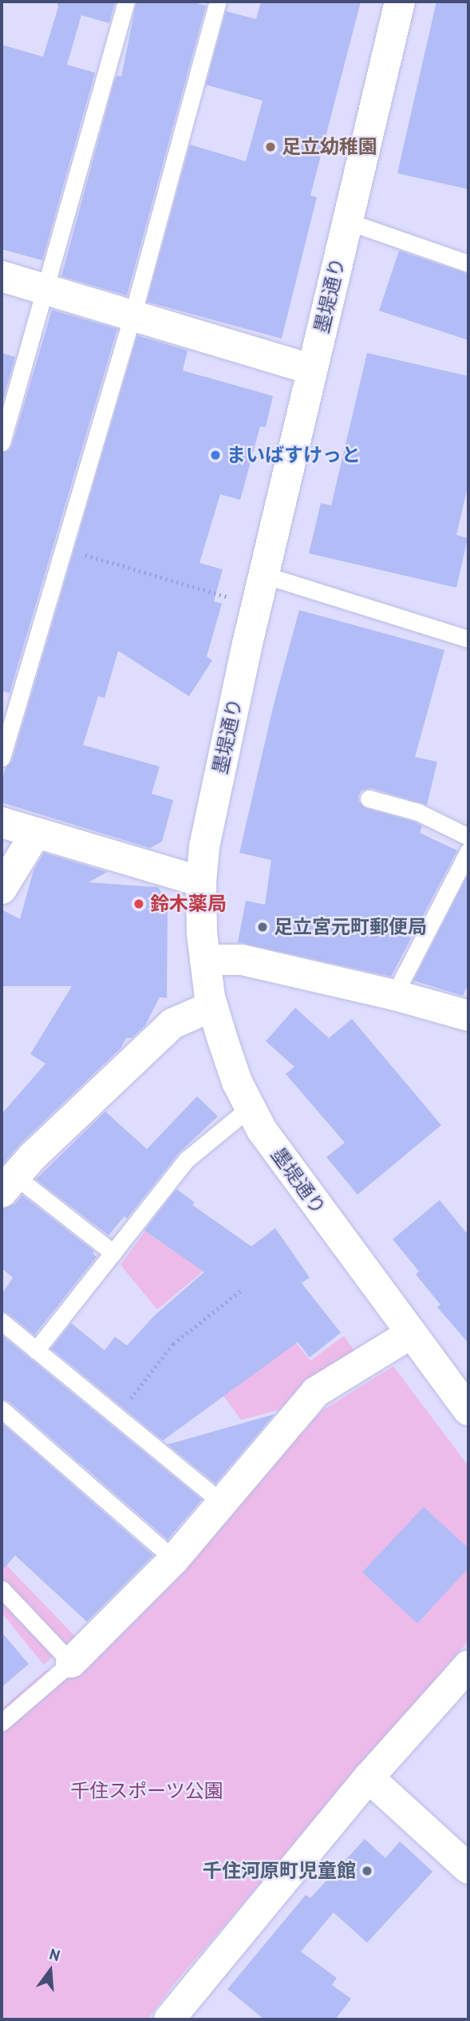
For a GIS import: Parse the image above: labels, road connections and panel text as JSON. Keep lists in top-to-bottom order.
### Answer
{
  "streets": {
    "street": ["墨堤通り"]
  },
  "parks": ["千住スポーツ公園"],
  "places": [
    "足立幼稚園",
    "まいばすけっと",
    "鈴木薬局",
    "足立宮元町郵便局",
    "千住河原町児童館"
  ],
  "north": "top"
}
